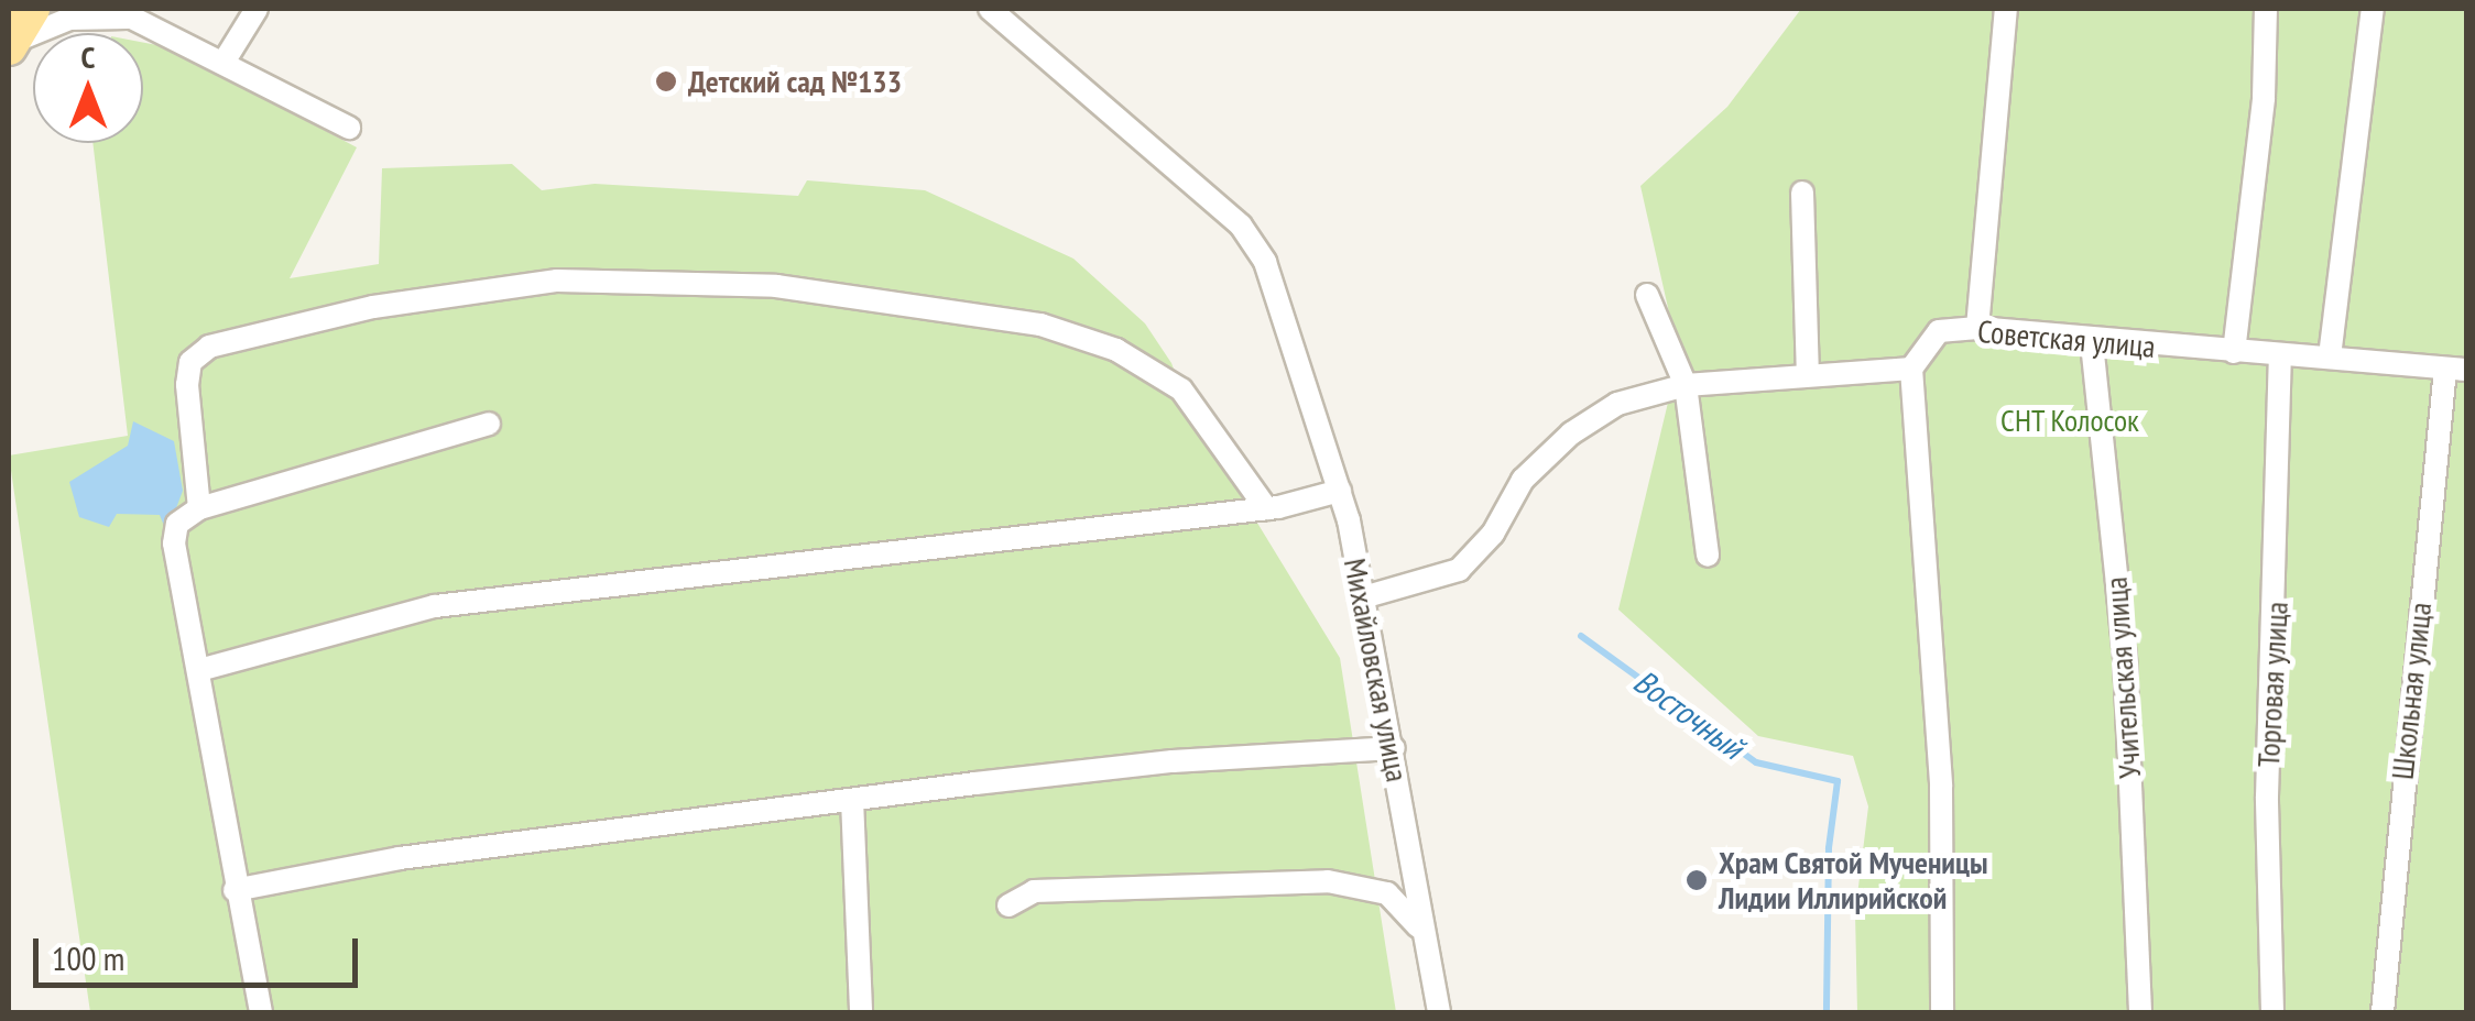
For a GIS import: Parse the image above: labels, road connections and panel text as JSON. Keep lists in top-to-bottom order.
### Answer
{
  "streets": {
    "street": [
      "Советская улица",
      "Михайловская улица",
      "Учительская улица",
      "Торговая улица",
      "Школьная улица"
    ]
  },
  "crossings": [
    ["Советская улица", "Учительская улица"],
    ["Советская улица", "Торговая улица"],
    ["Советская улица", "Школьная улица"]
  ],
  "water": ["Восточный"],
  "parks": ["СНТ Колосок"],
  "places": ["Детский сад №133", "Храм Святой Мученицы Лидии Иллирийской"],
  "scale_bar": "100 m",
  "north": "top"
}
